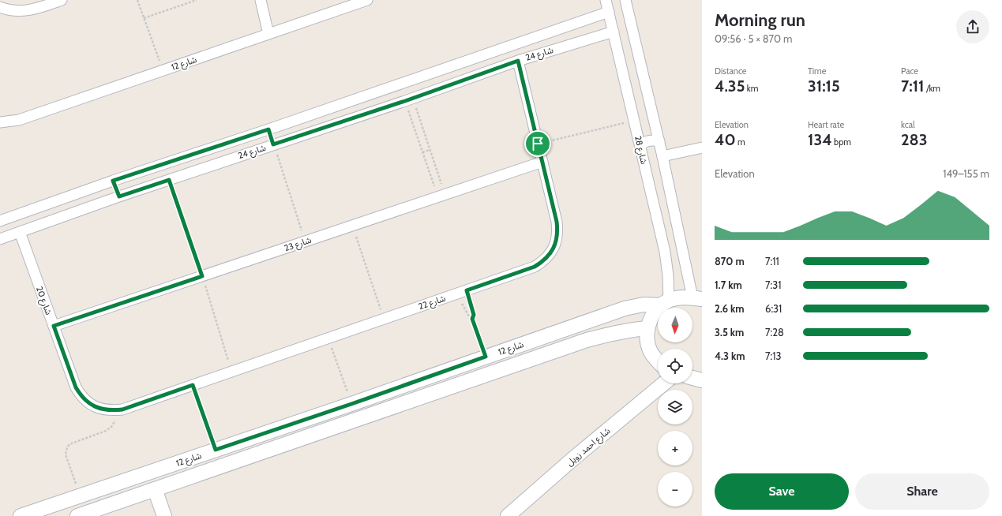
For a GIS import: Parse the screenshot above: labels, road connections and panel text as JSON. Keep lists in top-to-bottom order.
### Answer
{
  "streets": {
    "street": [
      "شارع 24",
      "شارع 12",
      "شارع 28",
      "شارع 23",
      "شارع 20",
      "شارع 22",
      "شارع احمد زويل"
    ]
  },
  "crossings": [
    ["شارع 24", "شارع 28"],
    ["شارع 24", "شارع 20"],
    ["شارع 24", "شارع 22"],
    ["شارع 12", "شارع 28"],
    ["شارع 23", "شارع 20"],
    ["شارع 23", "شارع 22"],
    ["شارع 20", "شارع 22"]
  ],
  "north": "bottom",
  "page": {
    "heading": ["Morning run", "09:56 · 5 × 870 m"],
    "stats": [
      ["Distance", "4.35 km"],
      ["Time", "31:15"],
      ["Pace", "7:11 /km"],
      ["Elevation", "40 m"],
      ["Heart rate", "134 bpm"],
      ["kcal", "283"]
    ],
    "chart": ["Elevation", "149–155 m"],
    "list": [
      {
        "name": "870 m",
        "note": "7:11"
      },
      {
        "name": "1.7 km",
        "note": "7:31"
      },
      {
        "name": "2.6 km",
        "note": "6:31"
      },
      {
        "name": "3.5 km",
        "note": "7:28"
      },
      {
        "name": "4.3 km",
        "note": "7:13"
      }
    ],
    "map_buttons": ["+", "−"],
    "buttons": ["Save", "Share"]
  }
}
